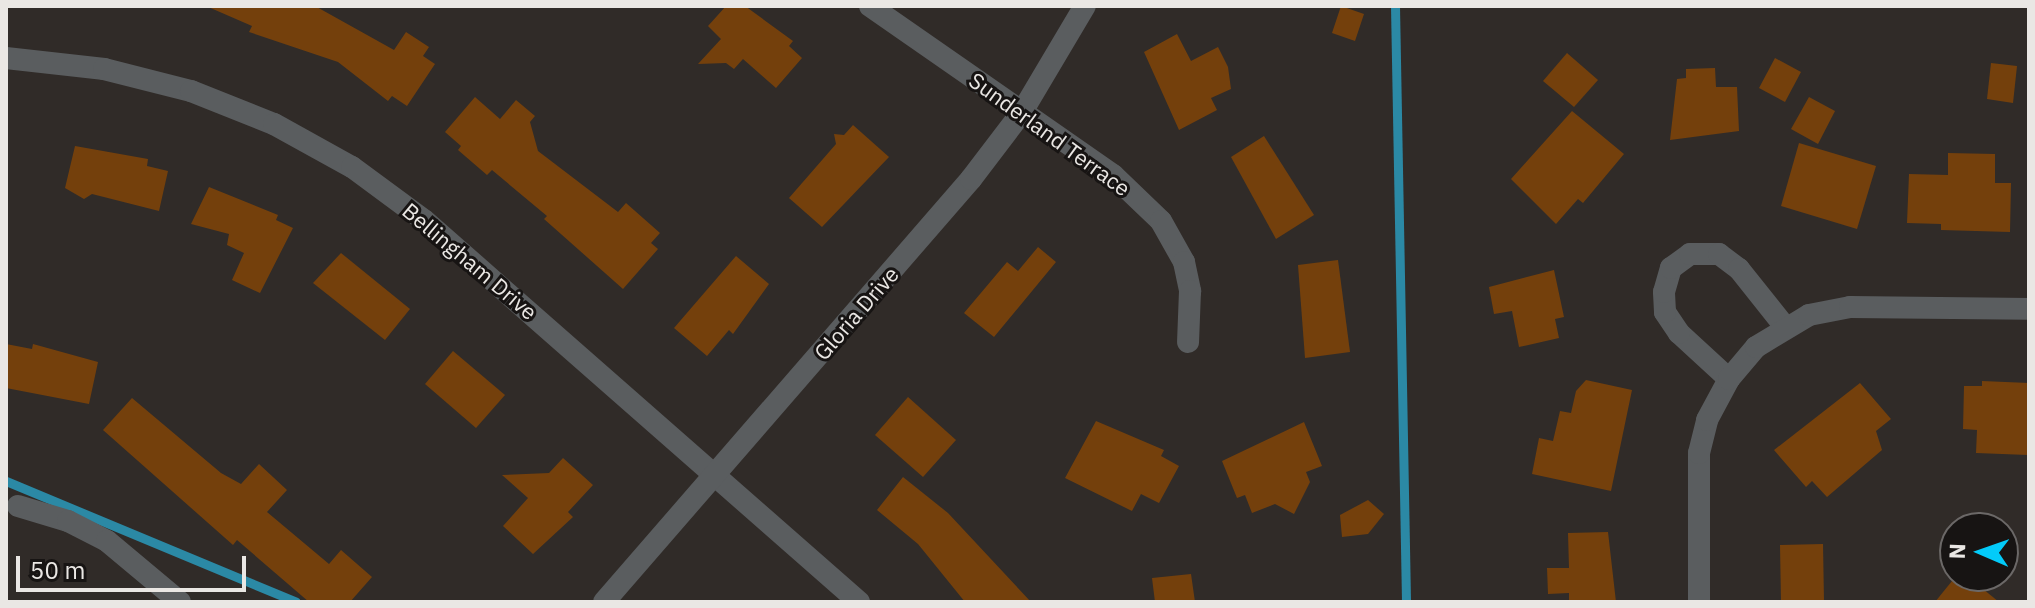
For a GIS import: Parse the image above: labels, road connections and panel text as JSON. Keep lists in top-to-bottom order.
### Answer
{
  "streets": {
    "street": ["Sunderland Terrace", "Bellingham Drive", "Gloria Drive"]
  },
  "crossings": [
    ["Sunderland Terrace", "Gloria Drive"],
    ["Bellingham Drive", "Gloria Drive"]
  ],
  "scale_bar": "50 m",
  "north": "left"
}
